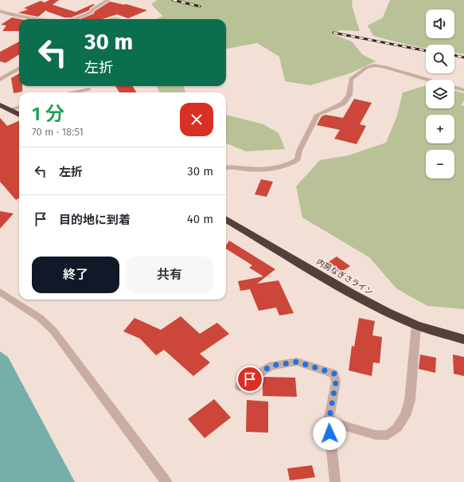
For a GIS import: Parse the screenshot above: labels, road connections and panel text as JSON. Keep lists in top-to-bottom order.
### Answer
{
  "streets": {
    "highway": ["内房なぎさライン"]
  },
  "page": {
    "map_buttons": ["+", "−"],
    "turn": ["30 m", "左折"],
    "heading": ["1 分", "70 m · 18:51"],
    "list": [
      {
        "name": "左折",
        "value": "30 m"
      },
      {
        "name": "目的地に到着",
        "value": "40 m"
      }
    ],
    "buttons": ["終了", "共有"]
  }
}
